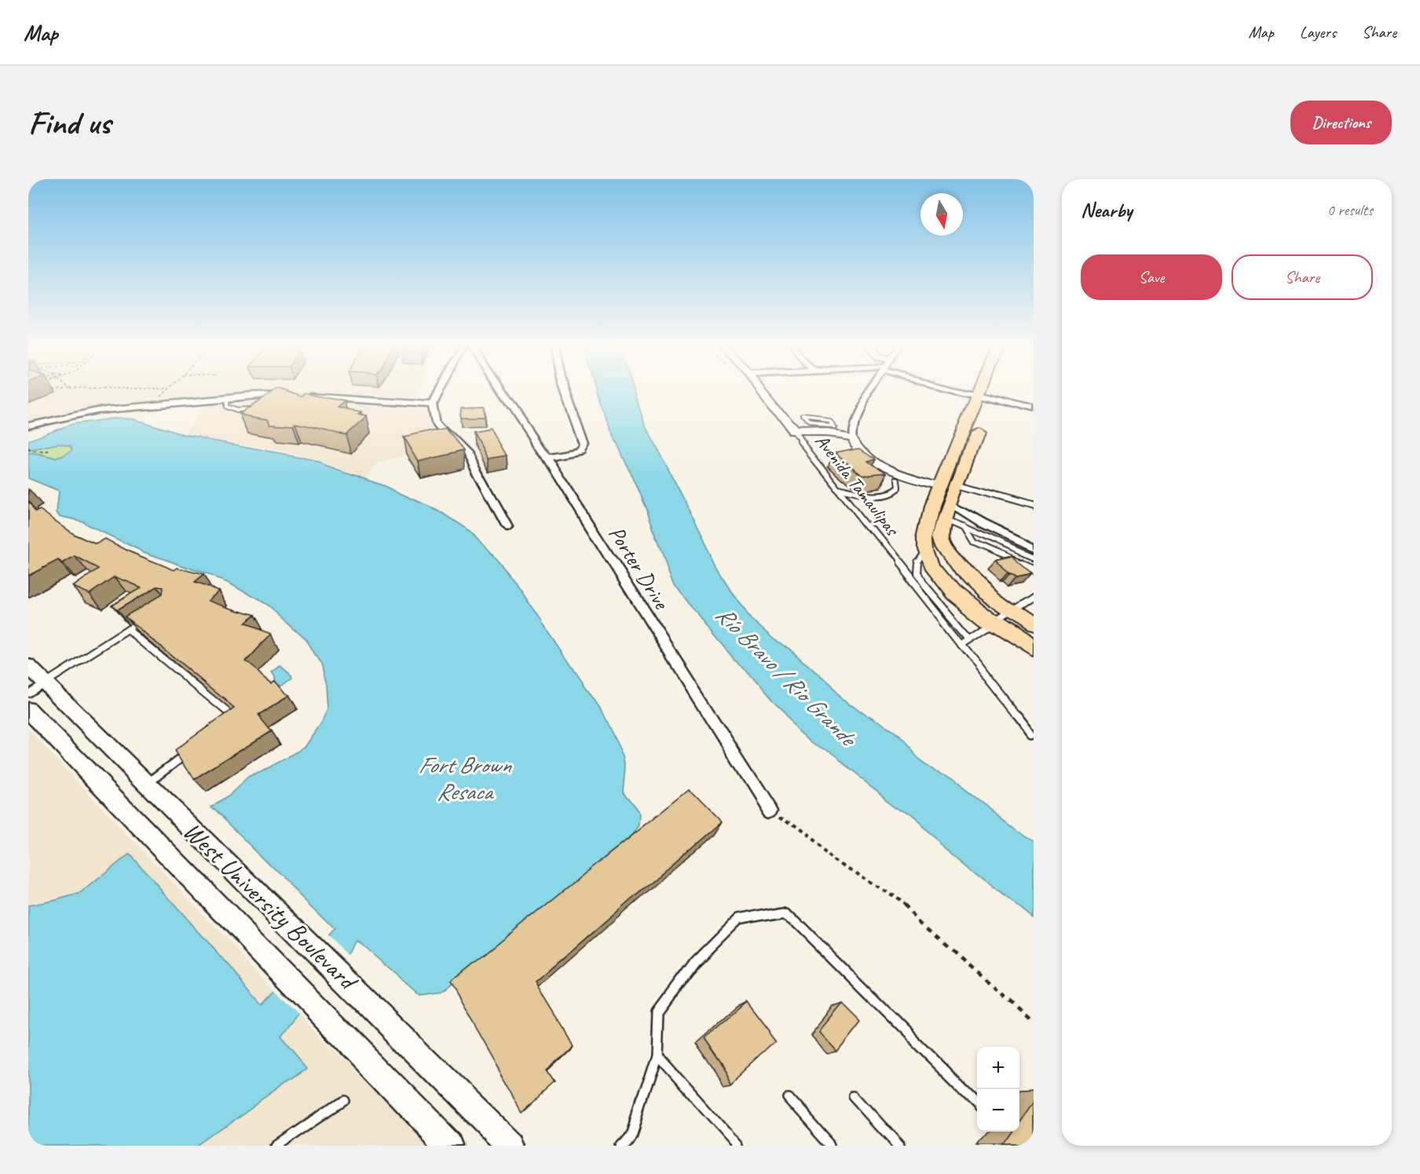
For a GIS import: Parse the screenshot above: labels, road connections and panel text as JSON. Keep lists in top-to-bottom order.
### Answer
{
  "streets": {
    "main road": ["West University Boulevard"],
    "street": ["Avenida Tamaulipas", "Porter Drive"]
  },
  "water": ["Río Bravo / Rio Grande", "Fort Brown Resaca"],
  "north": "bottom",
  "page": {
    "header": "Map",
    "nav": ["Map", "Layers", "Share"],
    "buttons": [
      "Directions",
      ["Save", "Share"]
    ],
    "title": "Find us",
    "heading": ["Nearby", "0 results"],
    "map_buttons": ["+", "−"]
  }
}
